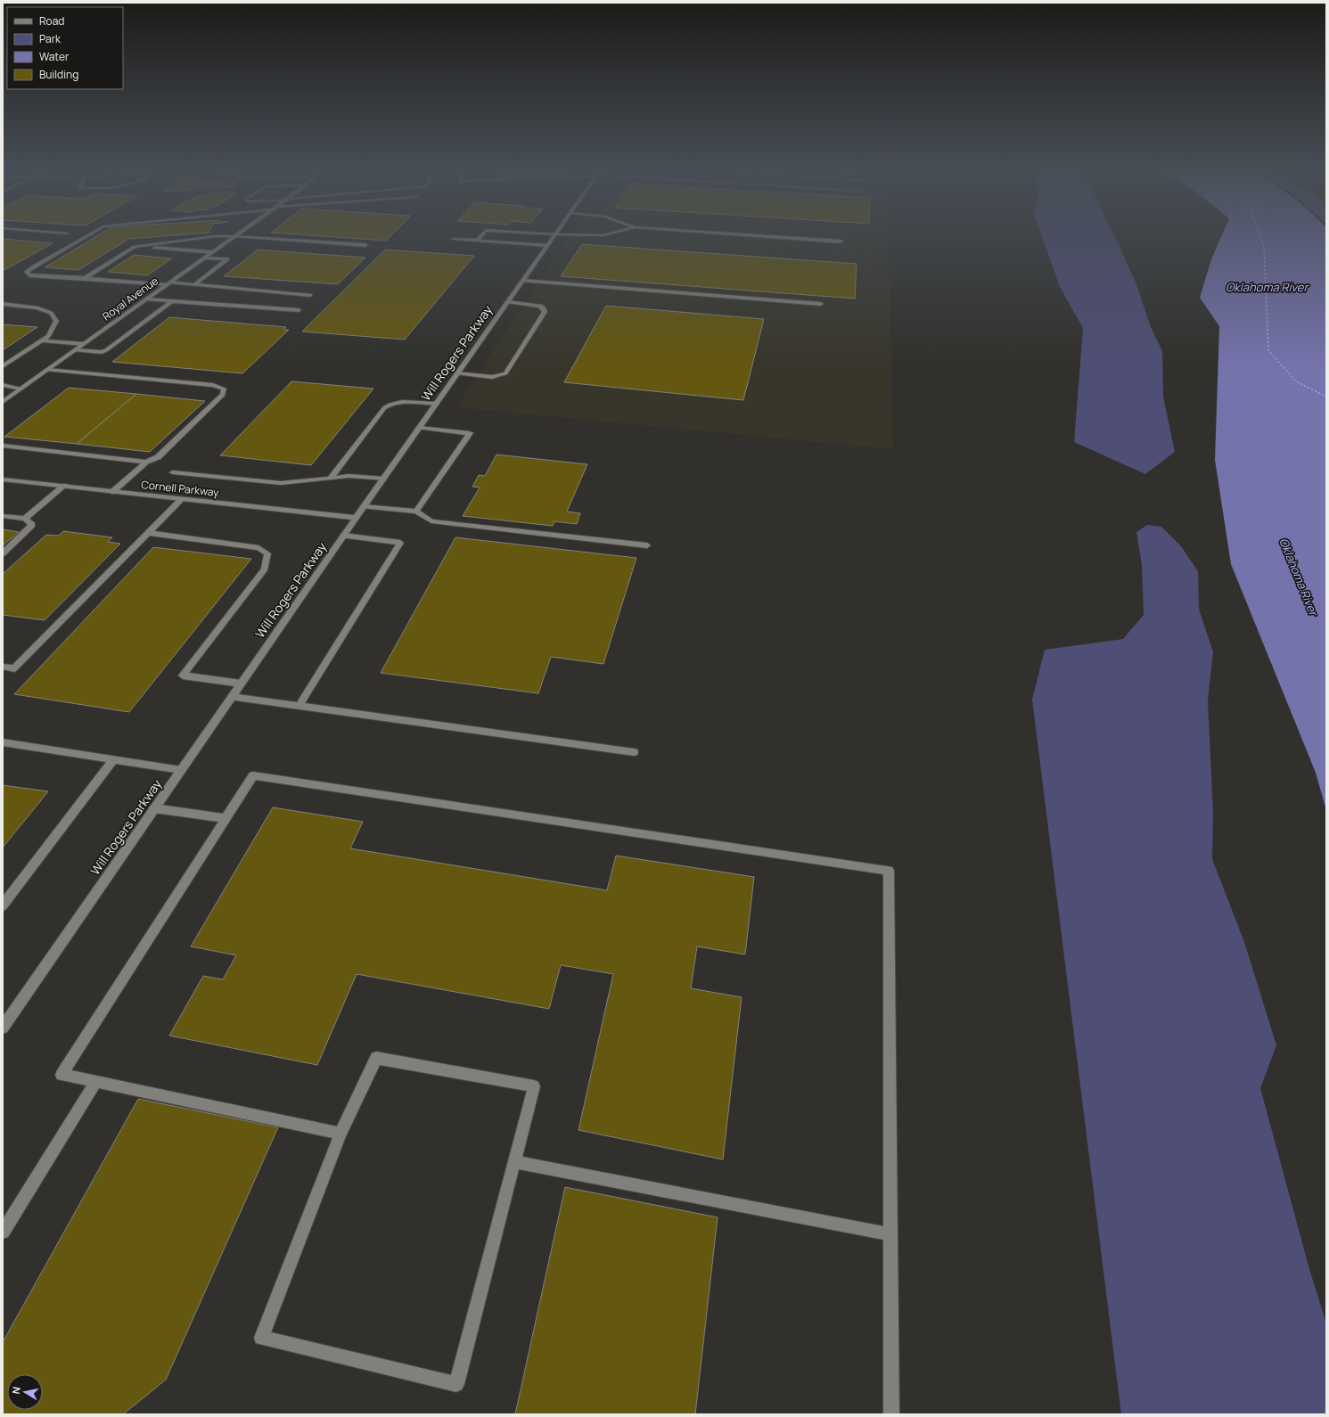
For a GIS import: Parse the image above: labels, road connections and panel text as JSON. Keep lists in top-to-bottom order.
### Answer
{
  "streets": {
    "street": ["Royal Avenue", "Will Rogers Parkway", "Cornell Parkway"]
  },
  "crossings": [
    ["Will Rogers Parkway", "Cornell Parkway"]
  ],
  "water": ["Oklahoma River"],
  "legend": [
    "Road",
    "Park",
    "Water",
    "Building"
  ],
  "north": "left"
}
